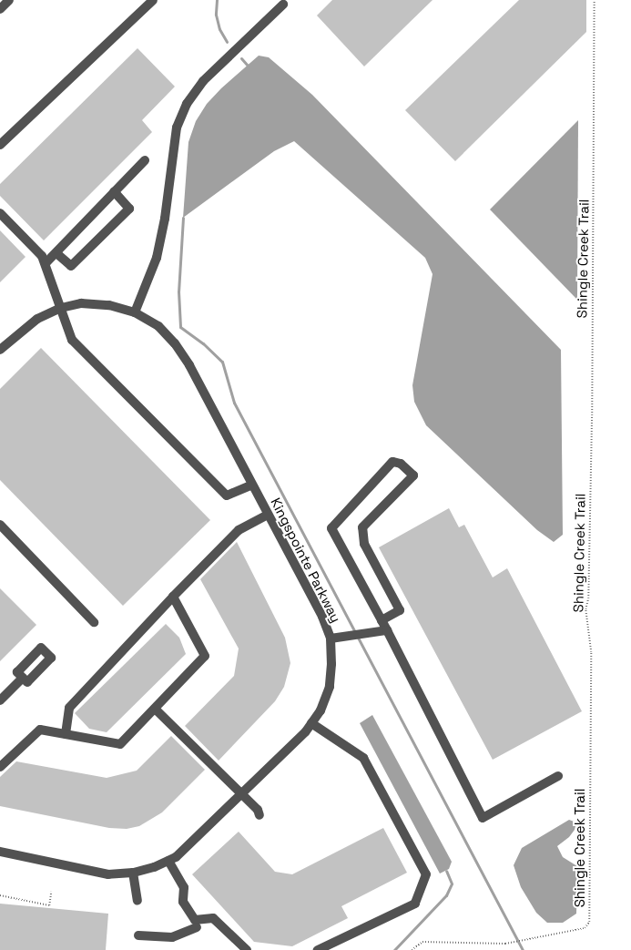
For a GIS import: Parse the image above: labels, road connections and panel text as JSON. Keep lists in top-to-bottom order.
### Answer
{
  "streets": {
    "street": ["Kingspointe Parkway"],
    "path": ["Shingle Creek Trail"]
  }
}
